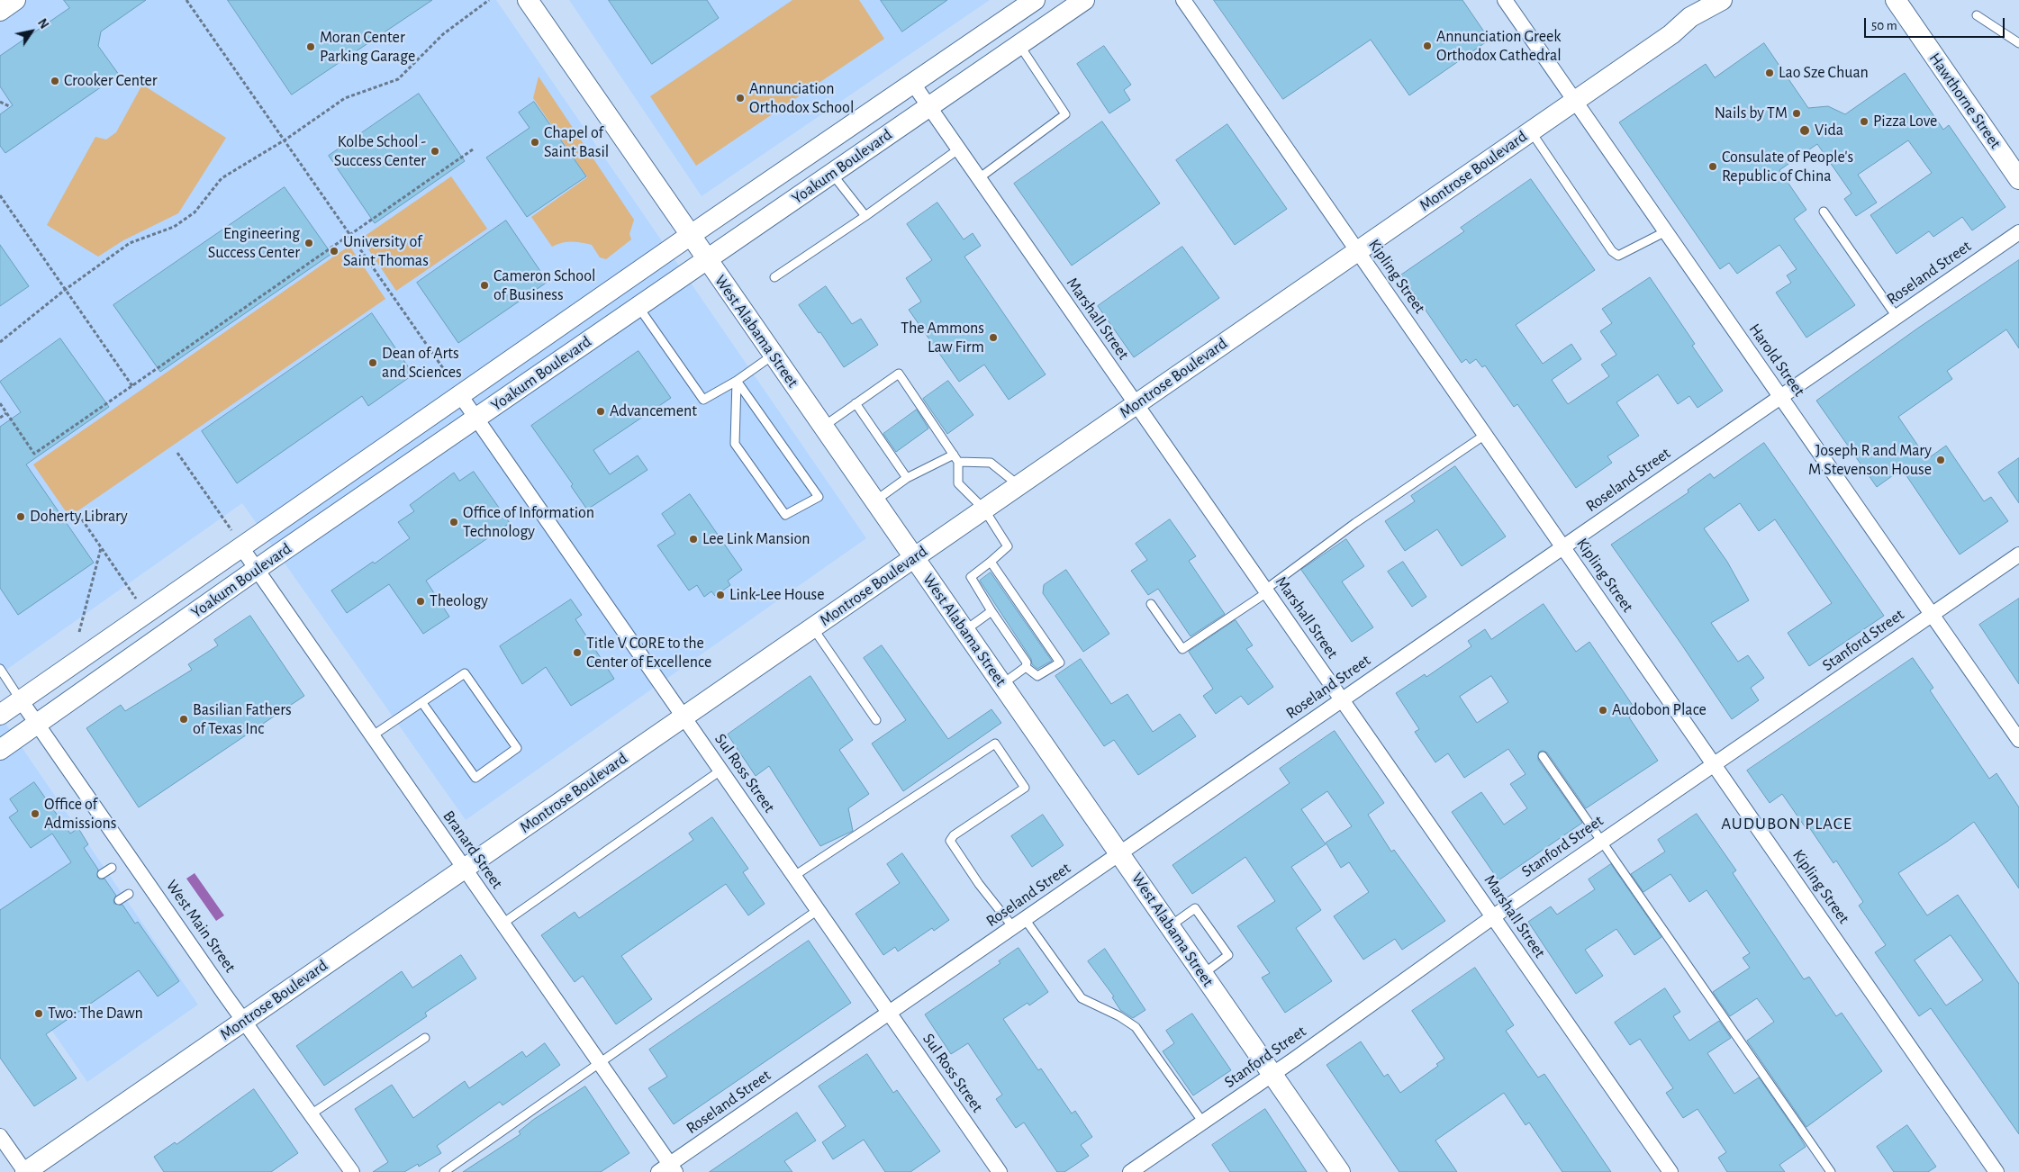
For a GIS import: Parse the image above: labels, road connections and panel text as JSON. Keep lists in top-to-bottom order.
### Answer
{
  "streets": {
    "street": [
      "Hawthorne Street",
      "Yoakum Boulevard",
      "Montrose Boulevard",
      "Roseland Street",
      "Kipling Street",
      "Marshall Street",
      "West Alabama Street",
      "Harold Street",
      "Stanford Street",
      "Sul Ross Street",
      "Branard Street",
      "West Main Street"
    ]
  },
  "crossings": [
    ["Yoakum Boulevard", "Marshall Street"],
    ["Yoakum Boulevard", "West Alabama Street"],
    ["Yoakum Boulevard", "Sul Ross Street"],
    ["Yoakum Boulevard", "Branard Street"],
    ["Yoakum Boulevard", "West Main Street"],
    ["Montrose Boulevard", "Kipling Street"],
    ["Montrose Boulevard", "Marshall Street"],
    ["Montrose Boulevard", "West Alabama Street"],
    ["Montrose Boulevard", "Harold Street"],
    ["Montrose Boulevard", "Sul Ross Street"],
    ["Montrose Boulevard", "Branard Street"],
    ["Montrose Boulevard", "West Main Street"],
    ["Roseland Street", "Kipling Street"],
    ["Roseland Street", "Marshall Street"],
    ["Roseland Street", "West Alabama Street"],
    ["Roseland Street", "Harold Street"],
    ["Roseland Street", "Sul Ross Street"],
    ["Roseland Street", "Branard Street"],
    ["Kipling Street", "Stanford Street"],
    ["Marshall Street", "Stanford Street"],
    ["West Alabama Street", "Stanford Street"],
    ["Harold Street", "Stanford Street"]
  ],
  "districts": ["AUDUBON PLACE"],
  "places": [
    "Annunciation Greek Orthodox Cathedral",
    "Moran Center Parking Garage",
    "Lao Sze Chuan",
    "Crooker Center",
    "Annunciation Orthodox School",
    "Nails by TM",
    "Pizza Love",
    "Vida",
    "Chapel of Saint Basil",
    "Kolbe School - Success Center",
    "Consulate of People's Republic of China",
    "Engineering Success Center",
    "University of Saint Thomas",
    "Cameron School of Business",
    "The Ammons Law Firm",
    "Dean of Arts and Sciences",
    "Advancement",
    "Joseph R and Mary M Stevenson House",
    "Doherty Library",
    "Office of Information Technology",
    "Lee Link Mansion",
    "Link-Lee House",
    "Theology",
    "Title V CORE to the Center of Excellence",
    "Audobon Place",
    "Basilian Fathers of Texas Inc",
    "Office of Admissions",
    "Two: The Dawn"
  ],
  "scale_bar": "50 m",
  "north": "top right"
}
